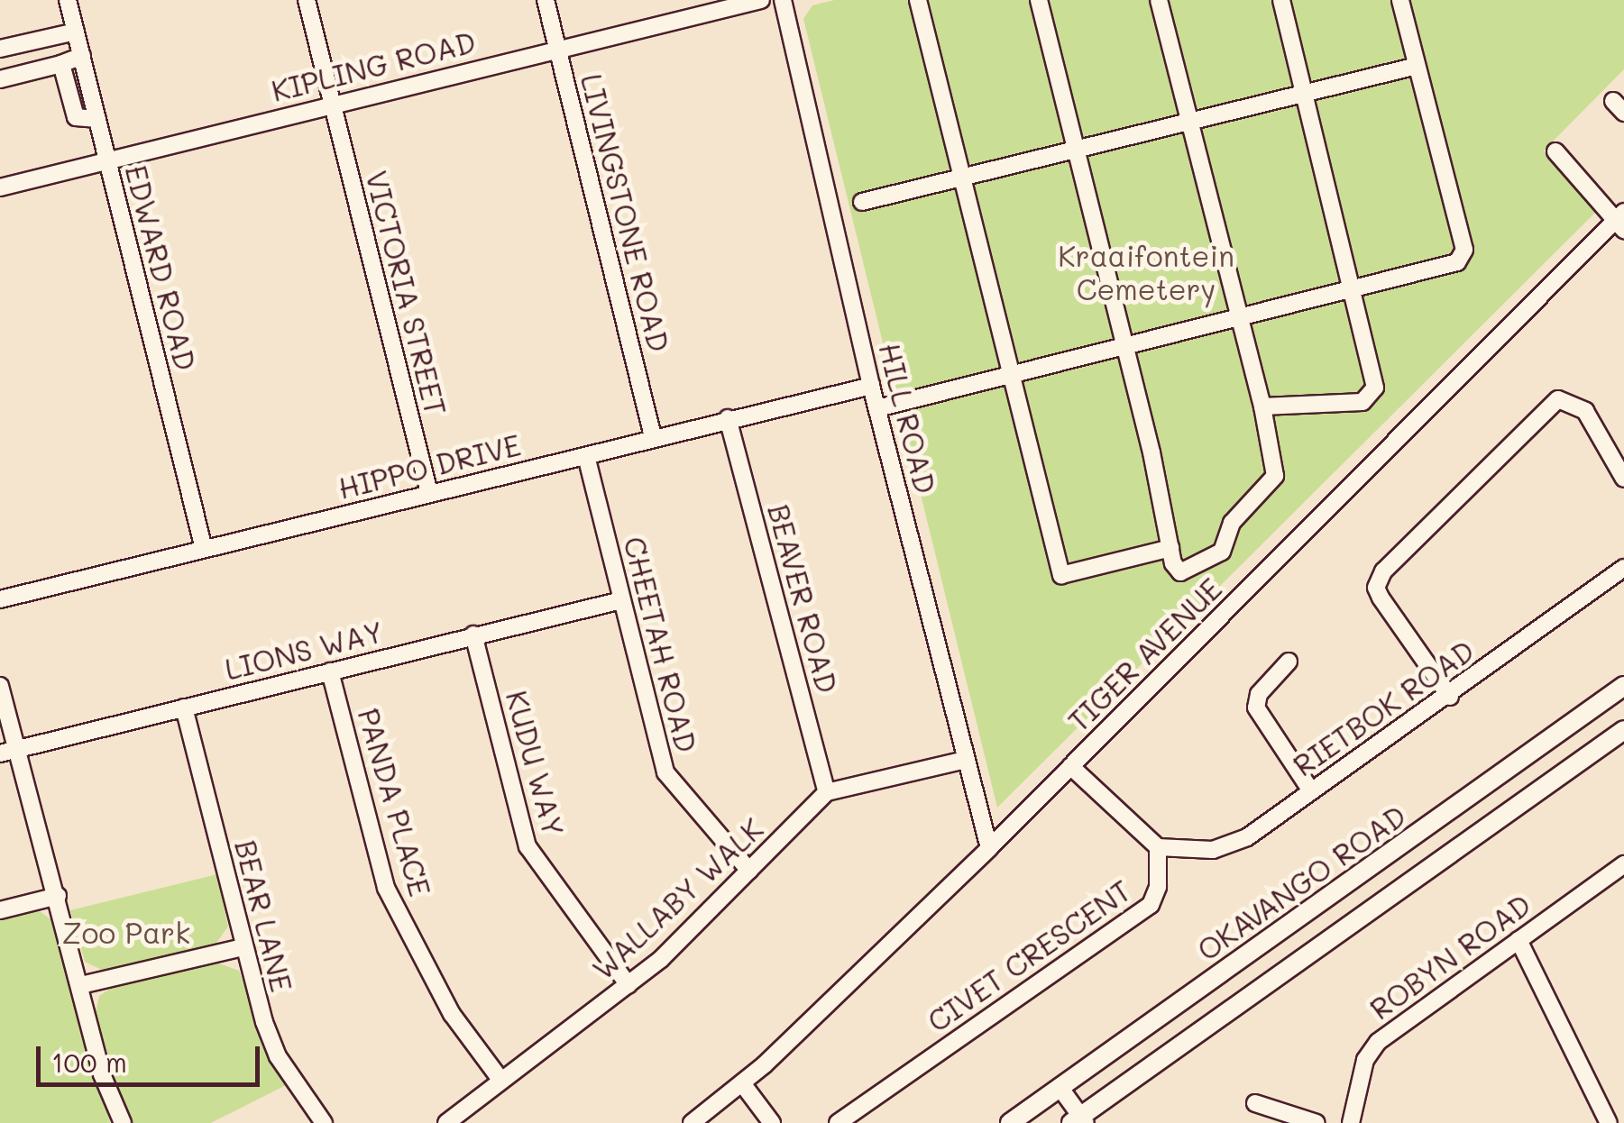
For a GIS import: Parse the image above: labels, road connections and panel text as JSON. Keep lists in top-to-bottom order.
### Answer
{
  "streets": {
    "main road": ["OKAVANGO ROAD"],
    "street": [
      "KIPLING ROAD",
      "LIVINGSTONE ROAD",
      "EDWARD ROAD",
      "VICTORIA STREET",
      "HILL ROAD",
      "HIPPO DRIVE",
      "BEAVER ROAD",
      "CHEETAH ROAD",
      "LIONS WAY",
      "TIGER AVENUE",
      "RIETBOK ROAD",
      "KUDU WAY",
      "PANDA PLACE",
      "WALLABY WALK",
      "BEAR LANE",
      "CIVET CRESCENT",
      "ROBYN ROAD"
    ]
  },
  "crossings": [
    ["KIPLING ROAD", "LIVINGSTONE ROAD"],
    ["KIPLING ROAD", "EDWARD ROAD"],
    ["KIPLING ROAD", "VICTORIA STREET"],
    ["LIVINGSTONE ROAD", "HIPPO DRIVE"],
    ["EDWARD ROAD", "HIPPO DRIVE"],
    ["VICTORIA STREET", "HIPPO DRIVE"],
    ["HILL ROAD", "HIPPO DRIVE"],
    ["HILL ROAD", "TIGER AVENUE"],
    ["HIPPO DRIVE", "BEAVER ROAD"],
    ["HIPPO DRIVE", "CHEETAH ROAD"],
    ["BEAVER ROAD", "WALLABY WALK"],
    ["CHEETAH ROAD", "LIONS WAY"],
    ["CHEETAH ROAD", "WALLABY WALK"],
    ["LIONS WAY", "KUDU WAY"],
    ["LIONS WAY", "PANDA PLACE"],
    ["LIONS WAY", "BEAR LANE"],
    ["RIETBOK ROAD", "CIVET CRESCENT"],
    ["KUDU WAY", "WALLABY WALK"],
    ["PANDA PLACE", "WALLABY WALK"]
  ],
  "parks": ["Kraaifontein Cemetery", "Zoo Park"],
  "scale_bar": "100 m"
}
